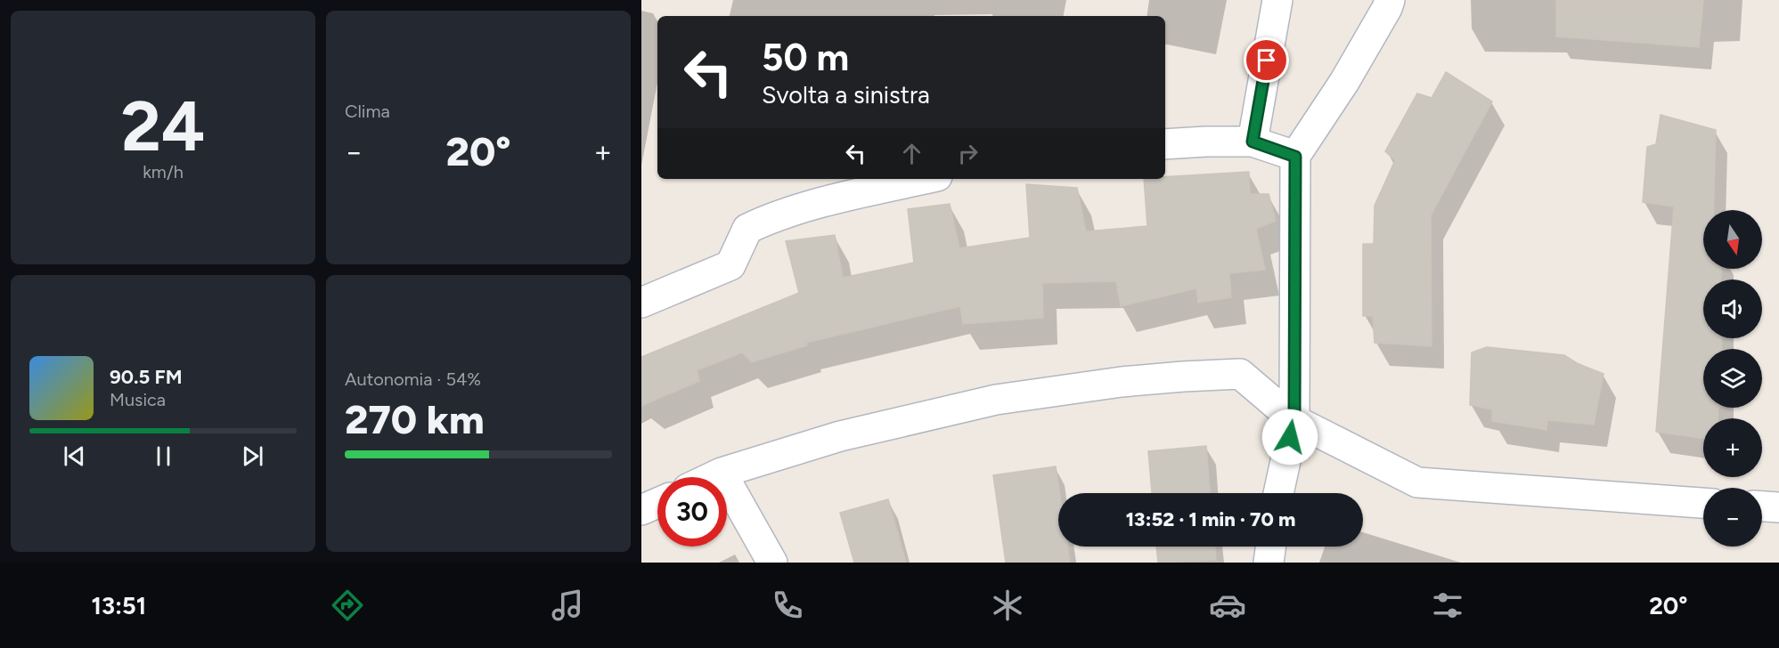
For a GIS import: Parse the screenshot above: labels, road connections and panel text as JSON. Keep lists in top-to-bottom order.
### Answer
{
  "north": "bottom",
  "page": {
    "tile": [
      ["24", "km/h"],
      "Clima",
      ["Autonomia · 54%", "270 km"]
    ],
    "turn": ["50 m", "Svolta a sinistra"],
    "heat": ["−", "20°", "+"],
    "map_buttons": ["+", "−"],
    "song": ["90.5 FM", "Musica"],
    "limit": "30",
    "trip": "13:52 · 1 min · 70 m",
    "tabs": ["13:51", "20°"]
  }
}
